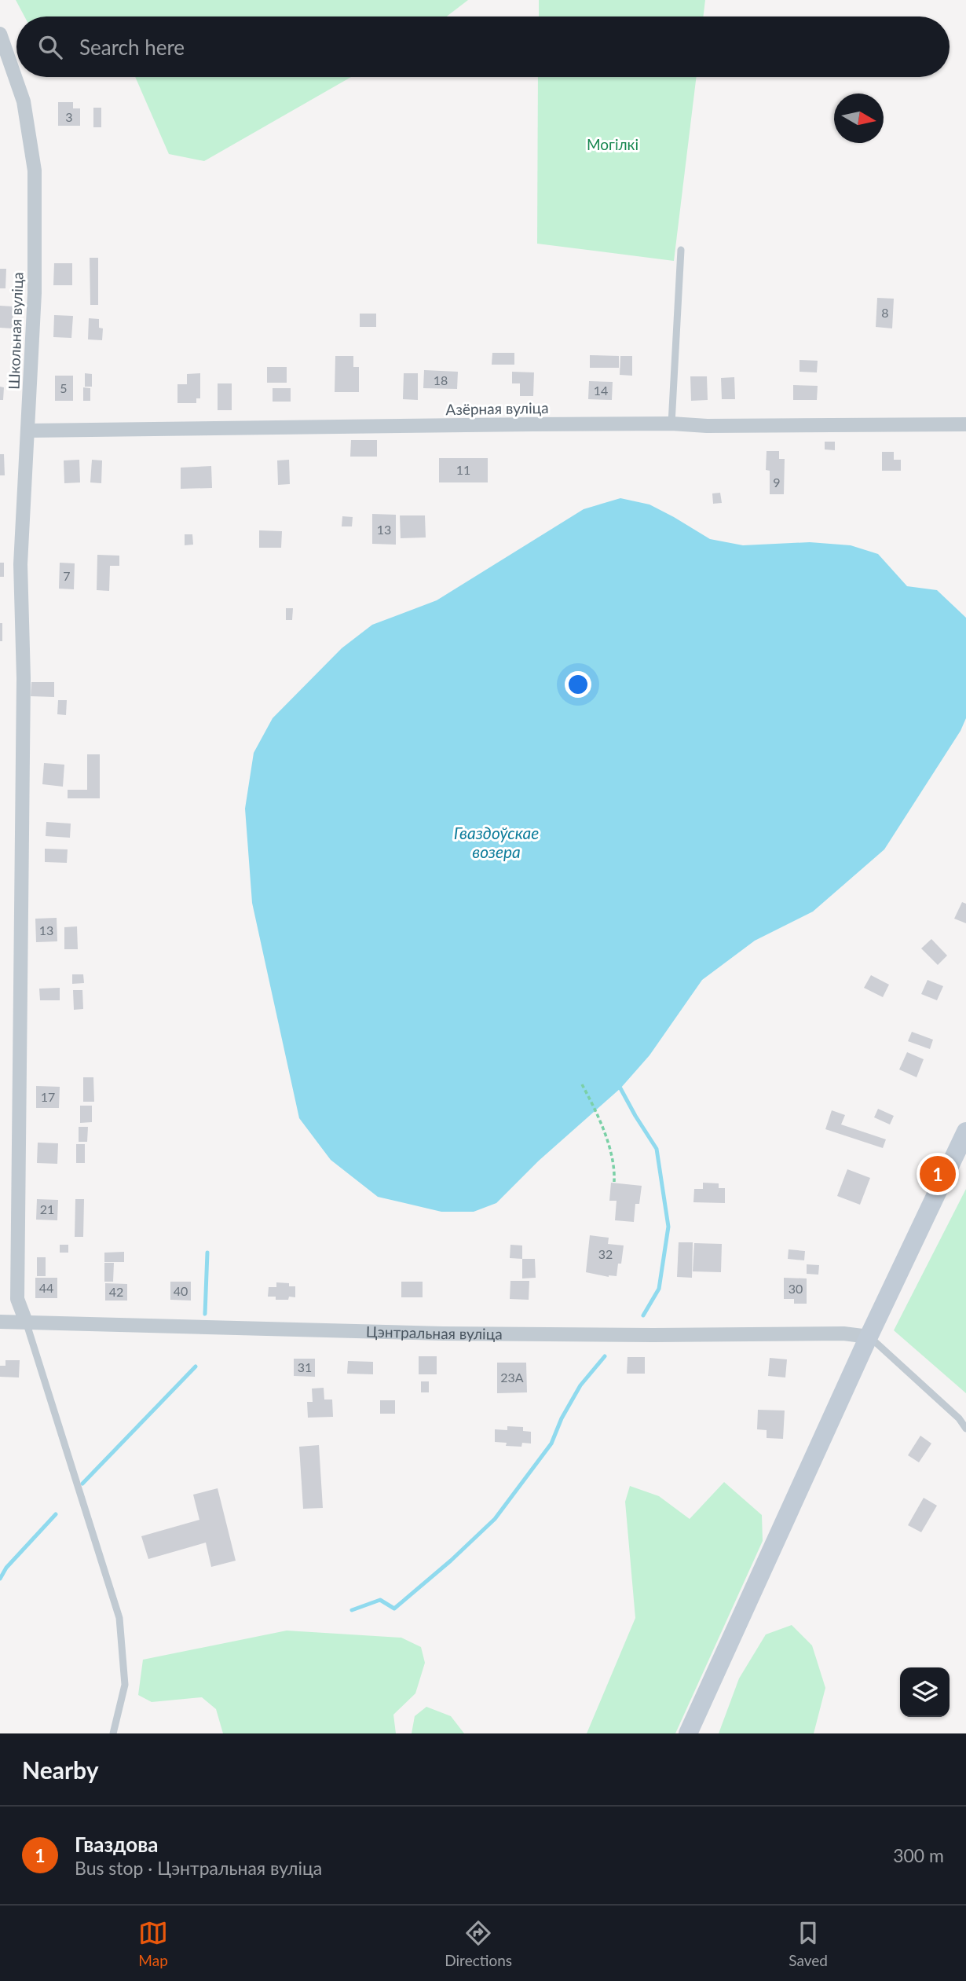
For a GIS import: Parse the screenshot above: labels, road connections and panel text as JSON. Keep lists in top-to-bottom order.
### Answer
{
  "streets": {
    "street": ["Школьная вуліца", "Азёрная вуліца", "Цэнтральная вуліца"]
  },
  "crossings": [
    ["Школьная вуліца", "Азёрная вуліца"],
    ["Школьная вуліца", "Цэнтральная вуліца"]
  ],
  "water": ["Гваздоўскае возера"],
  "parks": ["Могілкі"],
  "house_numbers": [
    "3",
    "8",
    "18",
    "5",
    "14",
    "11",
    "9",
    "13",
    "7",
    "13",
    "17",
    "21",
    "32",
    "44",
    "30",
    "40",
    "42",
    "31",
    "23А"
  ],
  "north": "right",
  "page": {
    "search": "Search here",
    "pins": "1",
    "heading": "Nearby",
    "list": [
      {
        "mark": "1",
        "name": "Гваздова",
        "note": "Bus stop · Цэнтральная вуліца",
        "value": "300 m"
      }
    ],
    "nav": ["Map", "Directions", "Saved"]
  }
}
